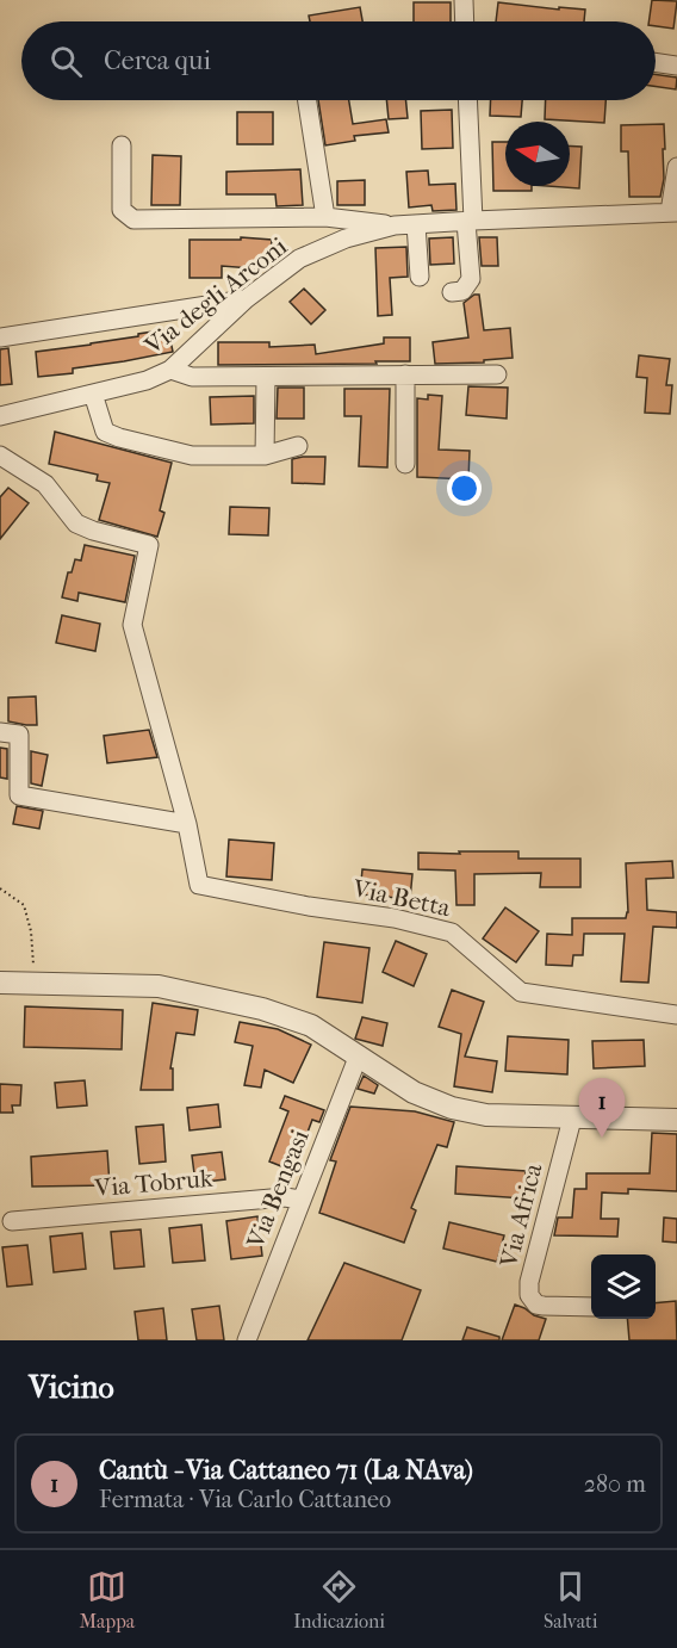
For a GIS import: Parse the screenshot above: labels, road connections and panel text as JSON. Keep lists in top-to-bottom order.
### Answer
{
  "streets": {
    "street": [
      "Via degli Arconi",
      "Via Betta",
      "Via Tobruk",
      "Via Bengasi",
      "Via Africa"
    ]
  },
  "crossings": [
    ["Via Tobruk", "Via Bengasi"]
  ],
  "north": "left",
  "page": {
    "search": "Cerca qui",
    "pins": "1",
    "heading": "Vicino",
    "list": [
      {
        "mark": "1",
        "name": "Cantù - Via Cattaneo 71 (La NAva)",
        "note": "Fermata · Via Carlo Cattaneo",
        "value": "280 m"
      }
    ],
    "nav": ["Mappa", "Indicazioni", "Salvati"]
  }
}
